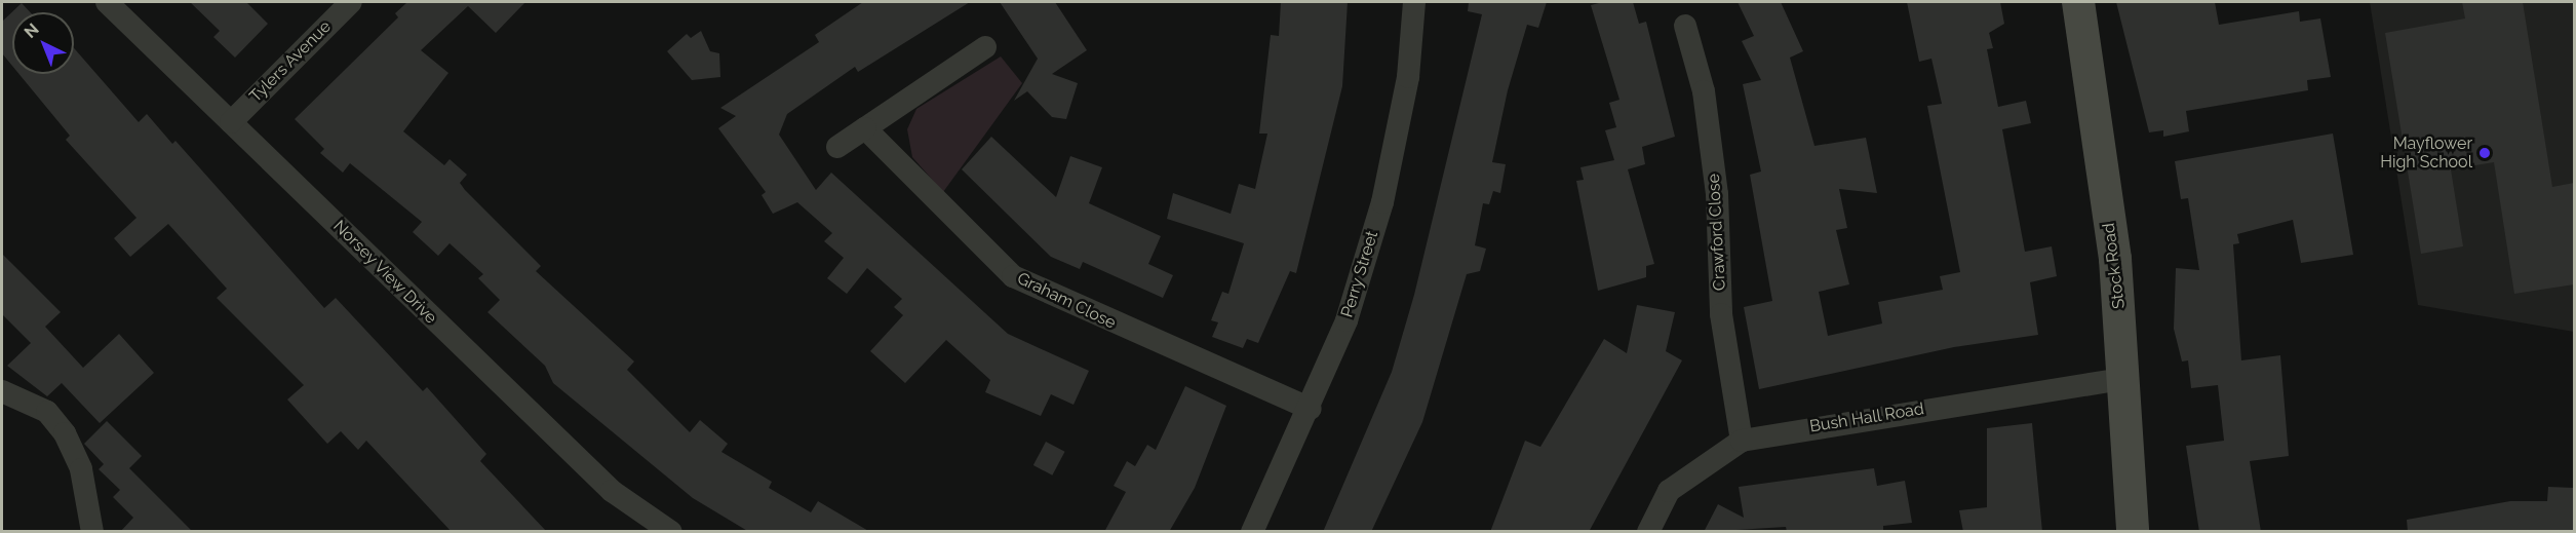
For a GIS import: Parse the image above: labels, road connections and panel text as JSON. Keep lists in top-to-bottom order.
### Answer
{
  "streets": {
    "main road": ["Stock Road"],
    "street": [
      "Tylers Avenue",
      "Crawford Close",
      "Norsey View Drive",
      "Perry Street",
      "Graham Close",
      "Bush Hall Road"
    ]
  },
  "crossings": [
    ["Tylers Avenue", "Norsey View Drive"],
    ["Crawford Close", "Bush Hall Road"],
    ["Stock Road", "Bush Hall Road"],
    ["Perry Street", "Graham Close"]
  ],
  "places": ["Mayflower High School"],
  "north": "top left"
}
